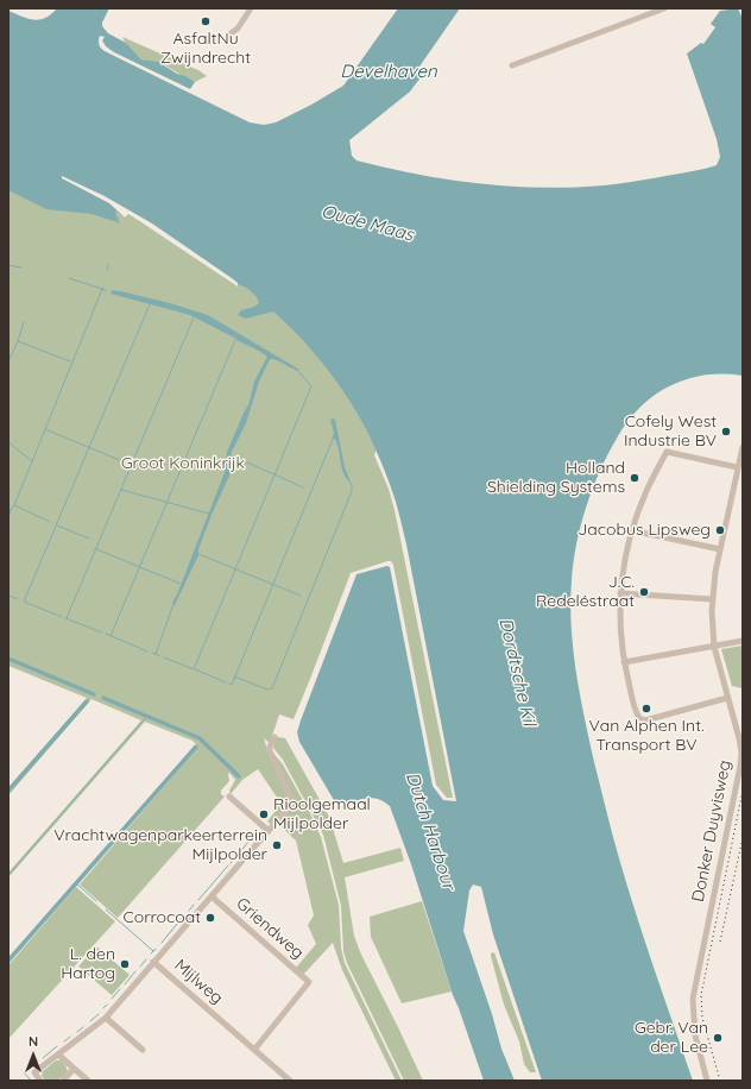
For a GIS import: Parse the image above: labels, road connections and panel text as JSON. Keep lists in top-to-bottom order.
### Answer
{
  "streets": {
    "street": ["Donker Duyvisweg", "Griendweg", "Mijlweg"]
  },
  "crossings": [
    ["Griendweg", "Mijlweg"]
  ],
  "water": [
    "Develhaven",
    "Oude Maas",
    "Dordtsche Kil",
    "Dutch Harbour"
  ],
  "parks": ["Groot Koninkrijk"],
  "places": [
    "AsfaltNu Zwijndrecht",
    "Cofely West Industrie BV",
    "Holland Shielding Systems",
    "Jacobus Lipsweg",
    "J.C. Redeléstraat",
    "Van Alphen Int. Transport BV",
    "Rioolgemaal Mijlpolder",
    "Vrachtwagenparkeerterrein Mijlpolder",
    "Corrocoat",
    "L. den Hartog",
    "Gebr. Van der Lee"
  ],
  "north": "top"
}
